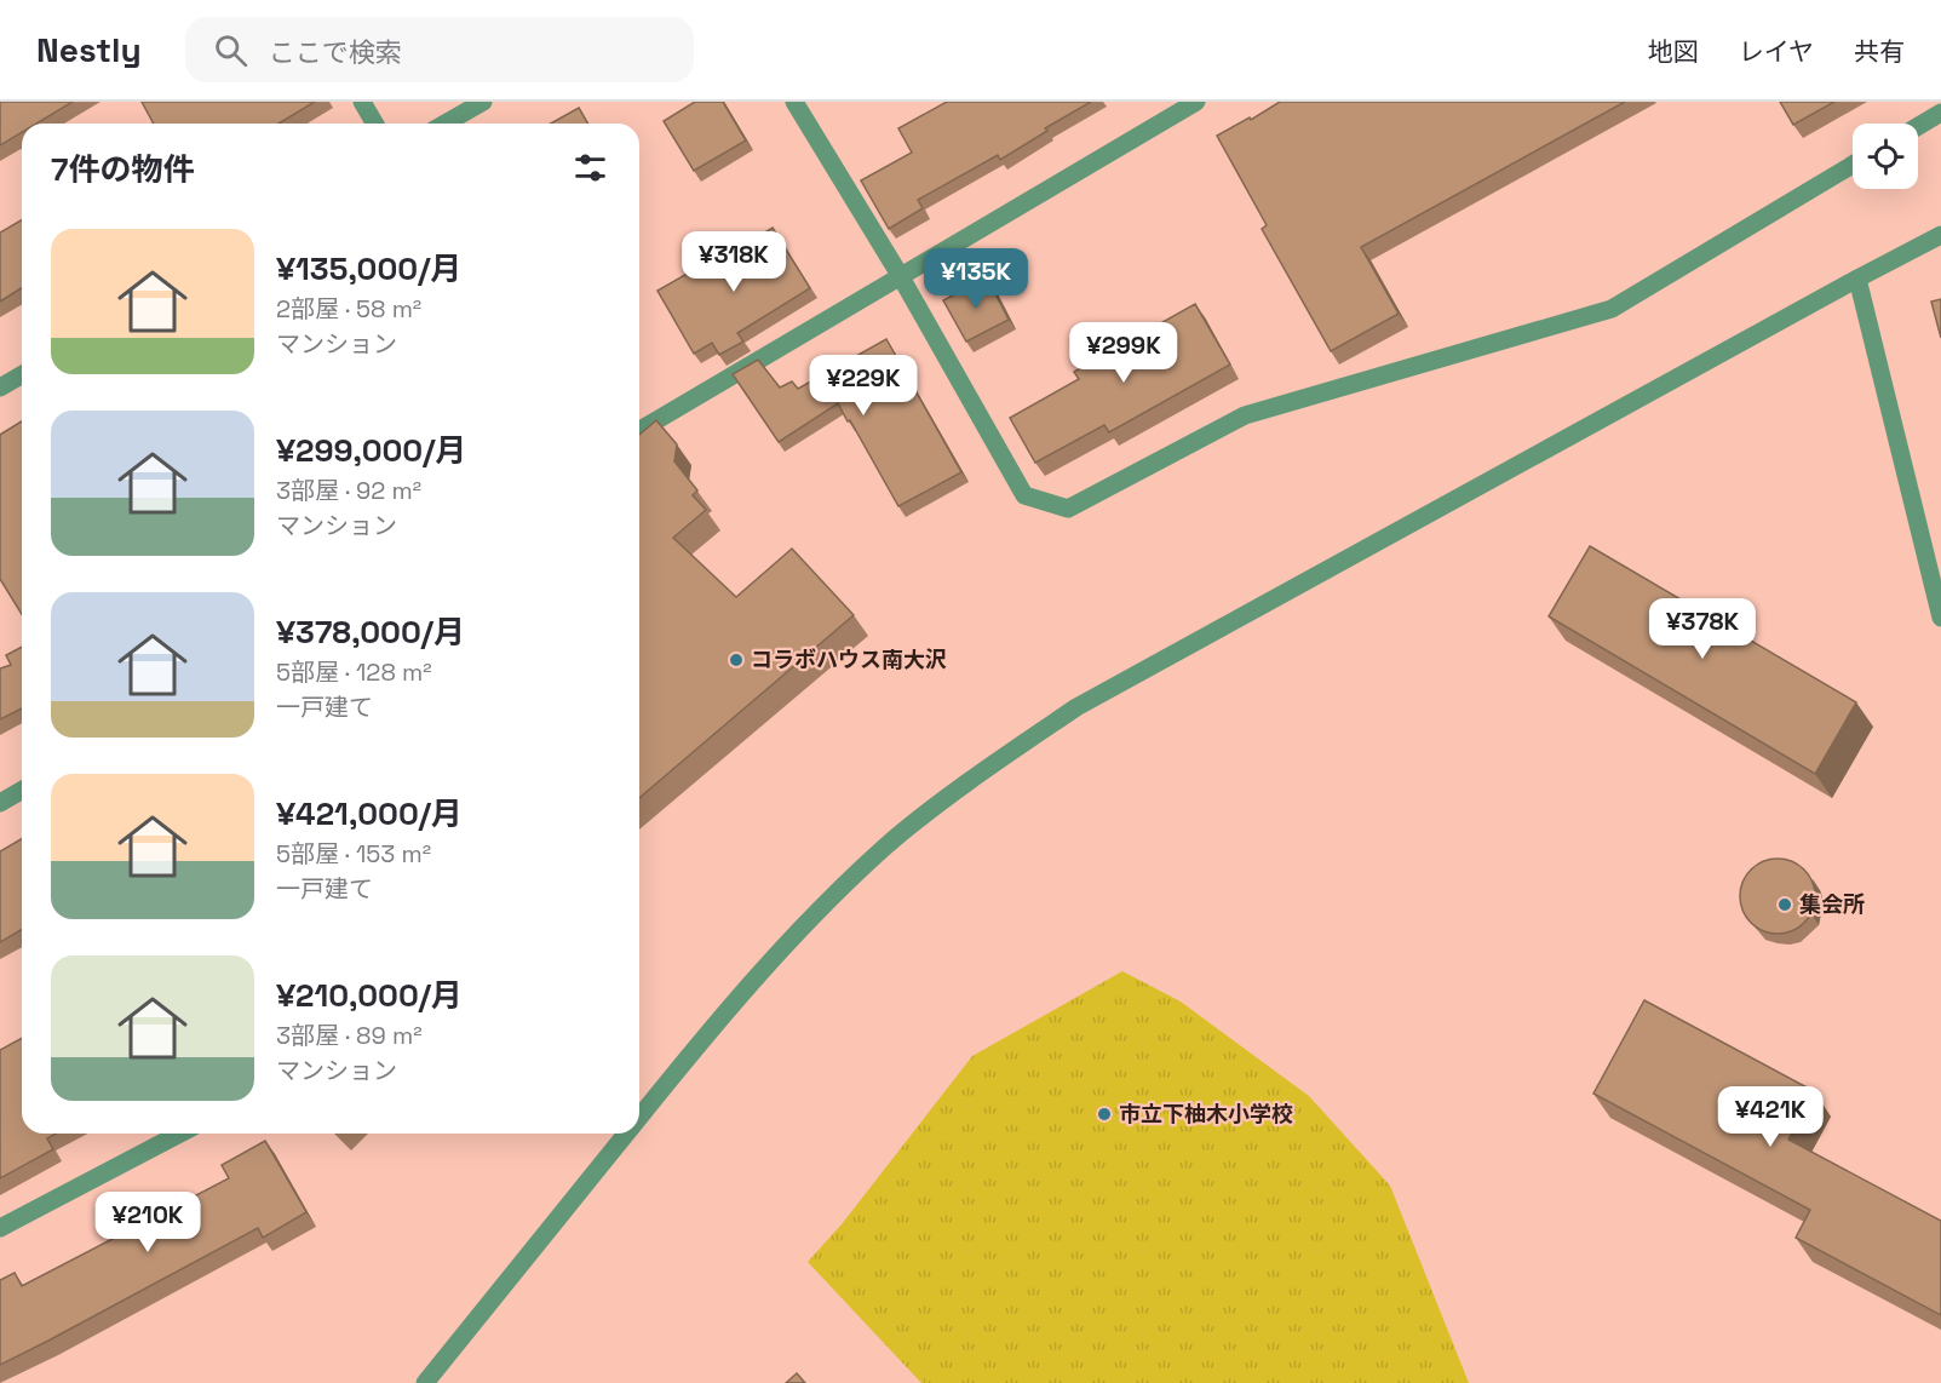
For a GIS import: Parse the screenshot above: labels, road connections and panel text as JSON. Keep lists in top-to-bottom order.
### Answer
{
  "places": ["コラボハウス南大沢", "集会所", "市立下柚木小学校"],
  "page": {
    "header": "Nestly",
    "search": "ここで検索",
    "nav": ["地図", "レイヤ", "共有"],
    "heading": "7件の物件",
    "list": [
      {
        "name": "¥135,000/月",
        "note": "2部屋 · 58 m² · マンション"
      },
      {
        "name": "¥299,000/月",
        "note": "3部屋 · 92 m² · マンション"
      },
      {
        "name": "¥378,000/月",
        "note": "5部屋 · 128 m² · 一戸建て"
      },
      {
        "name": "¥421,000/月",
        "note": "5部屋 · 153 m² · 一戸建て"
      },
      {
        "name": "¥210,000/月",
        "note": "3部屋 · 89 m² · マンション"
      }
    ],
    "price": [
      "¥318K",
      "¥135K",
      "¥299K",
      "¥229K",
      "¥378K",
      "¥421K",
      "¥210K"
    ]
  }
}
